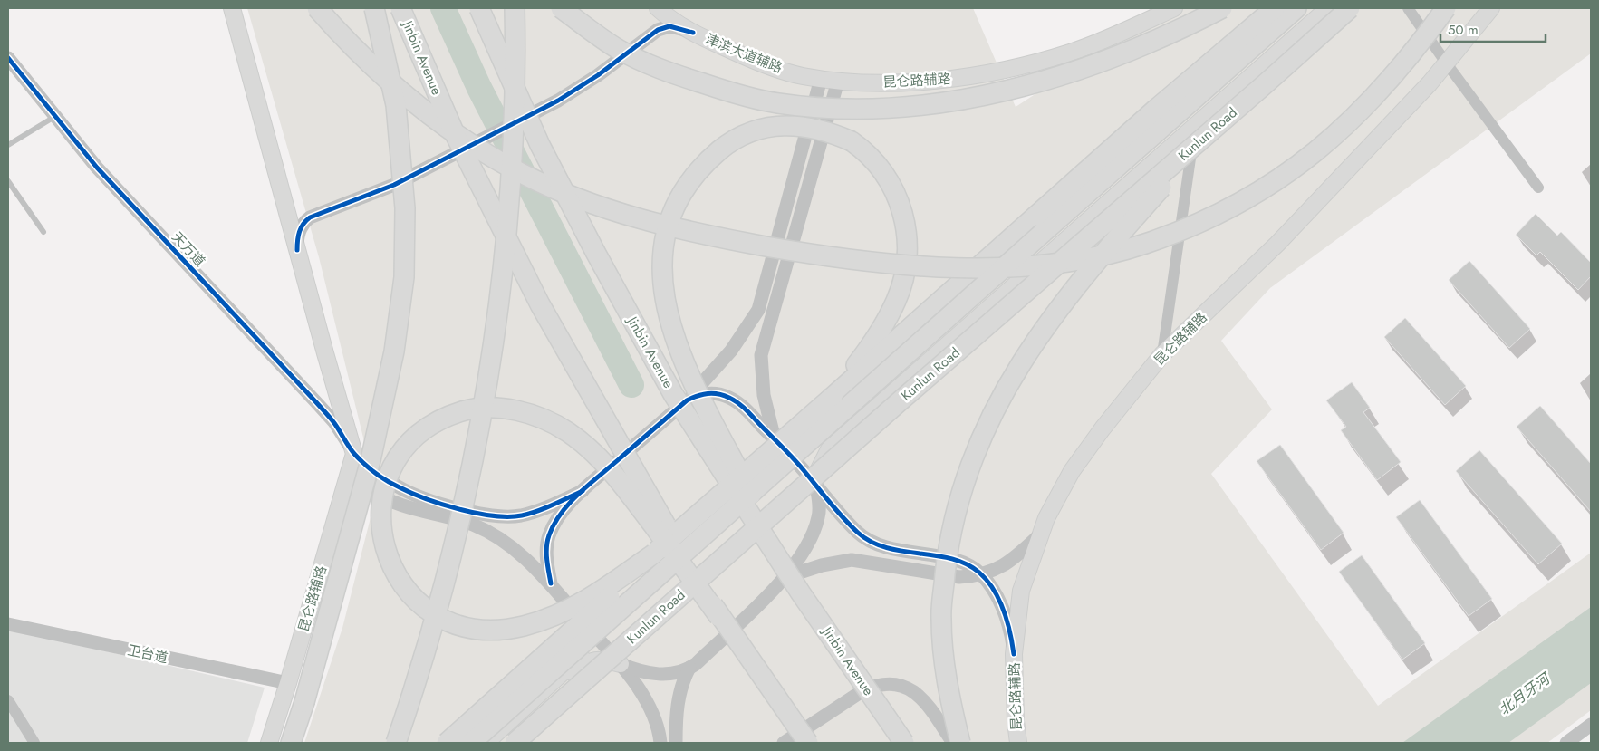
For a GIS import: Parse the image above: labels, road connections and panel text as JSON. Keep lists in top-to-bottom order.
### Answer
{
  "streets": {
    "highway": ["Jinbin Avenue", "Kunlun Road"],
    "main road": ["津滨大道辅路", "昆仑路辅路"],
    "street": ["天万道", "卫台道"]
  },
  "crossings": [
    ["津滨大道辅路", "昆仑路辅路"],
    ["昆仑路辅路", "天万道"],
    ["昆仑路辅路", "卫台道"]
  ],
  "water": ["北月牙河"],
  "scale_bar": "50 m"
}
